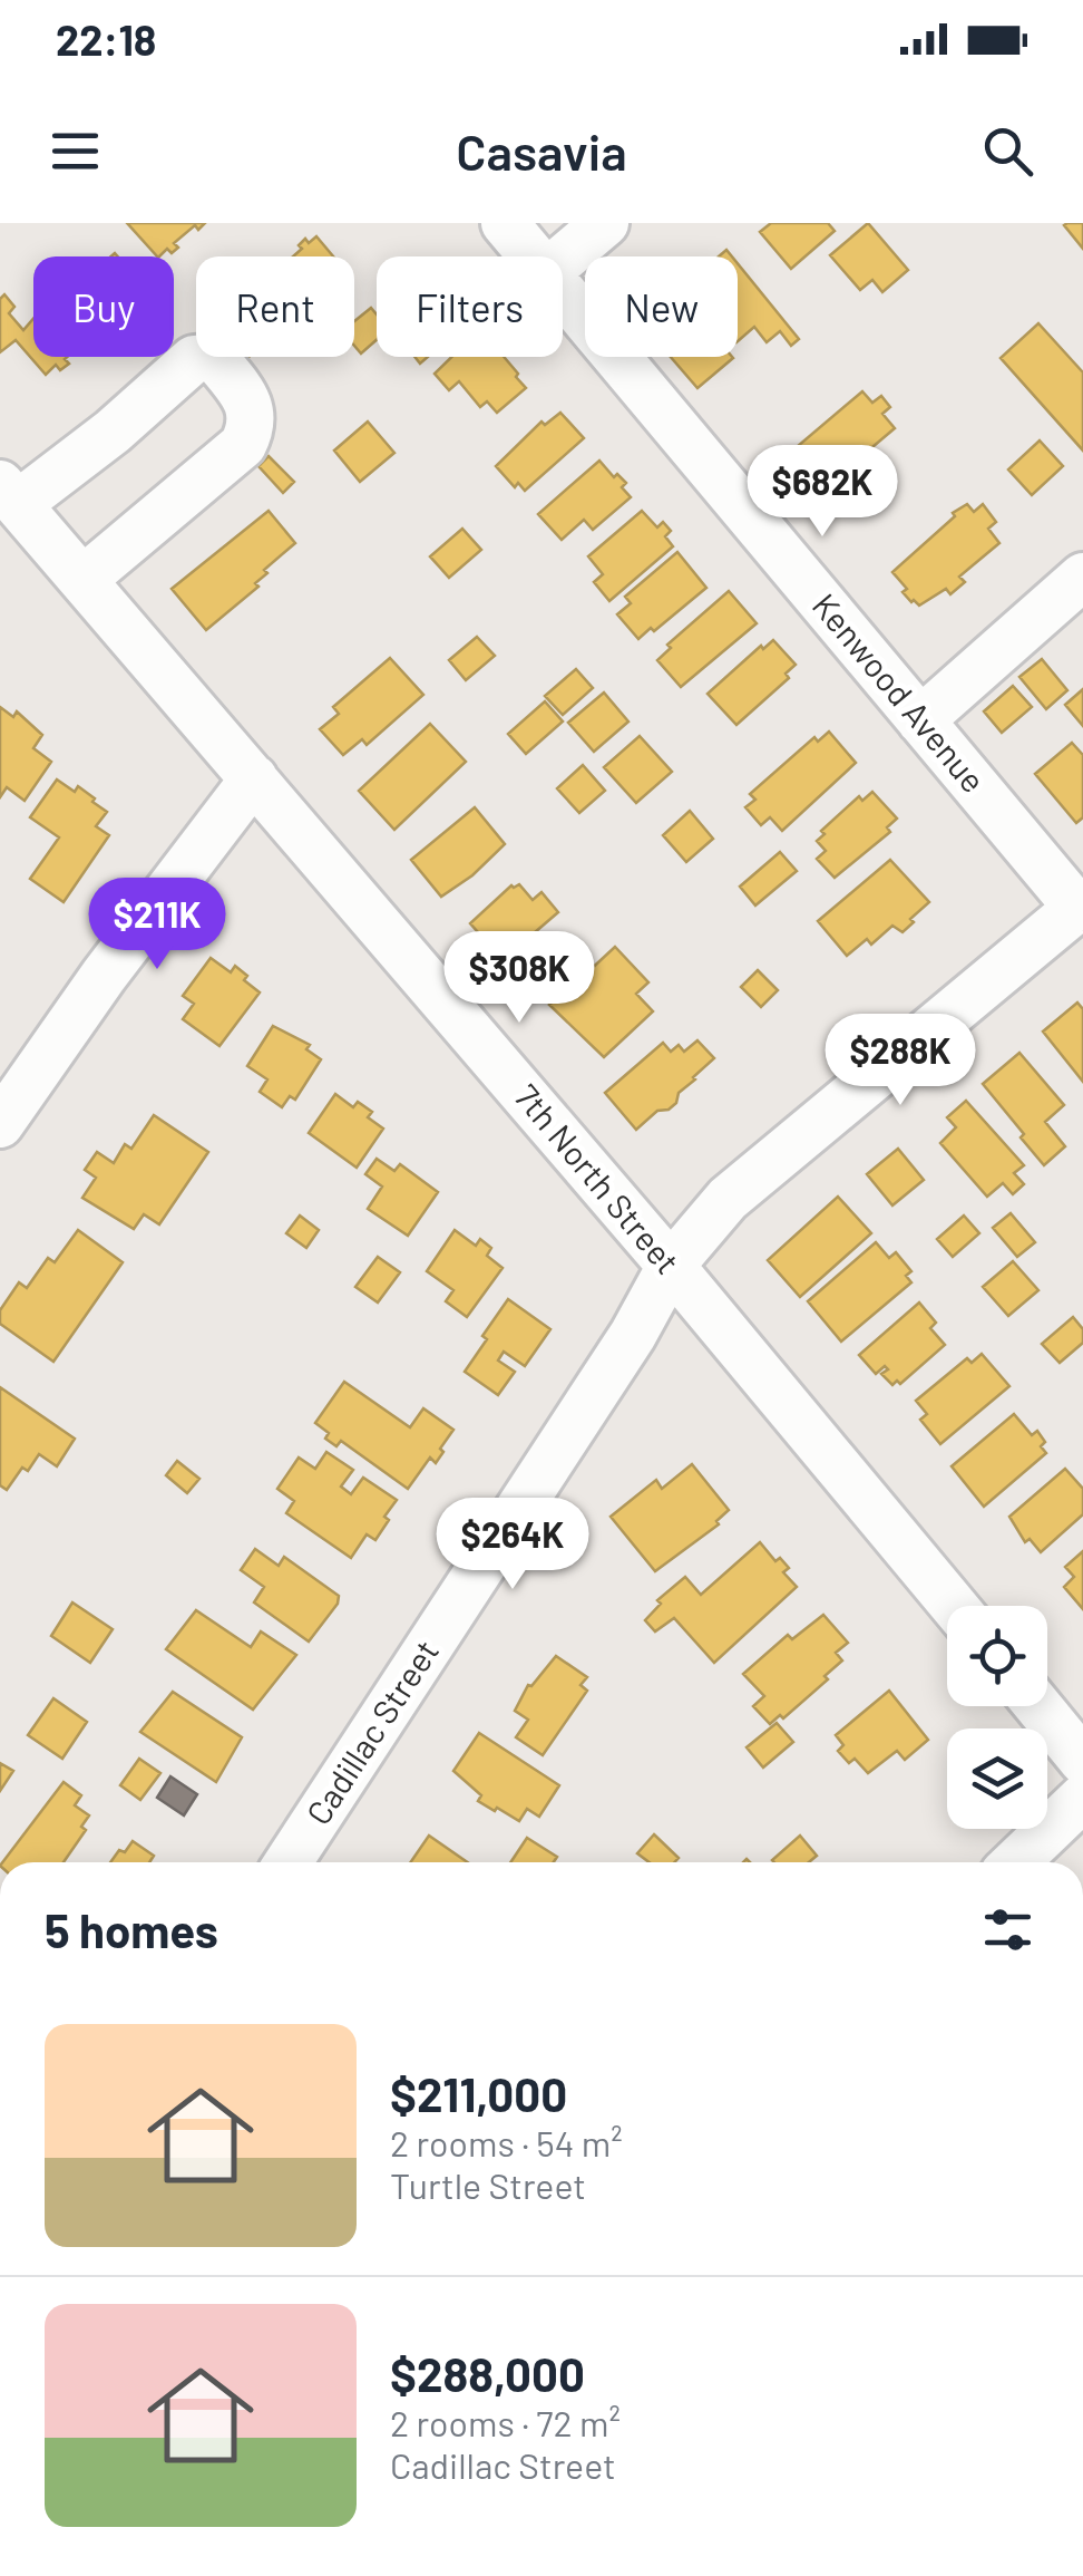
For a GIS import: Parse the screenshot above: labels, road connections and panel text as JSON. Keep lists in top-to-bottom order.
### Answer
{
  "streets": {
    "street": ["Kenwood Avenue", "7th North Street", "Cadillac Street"]
  },
  "crossings": [
    ["Kenwood Avenue", "Cadillac Street"],
    ["7th North Street", "Cadillac Street"]
  ],
  "page": {
    "status": "22:18",
    "header": "Casavia",
    "chip": [
      "Buy",
      "Rent",
      "Filters",
      "New"
    ],
    "price": [
      "$682K",
      "$211K",
      "$308K",
      "$288K",
      "$264K"
    ],
    "heading": "5 homes",
    "list": [
      {
        "name": "$211,000",
        "note": "2 rooms · 54 m² · Turtle Street"
      },
      {
        "name": "$288,000",
        "note": "2 rooms · 72 m² · Cadillac Street"
      }
    ]
  }
}
